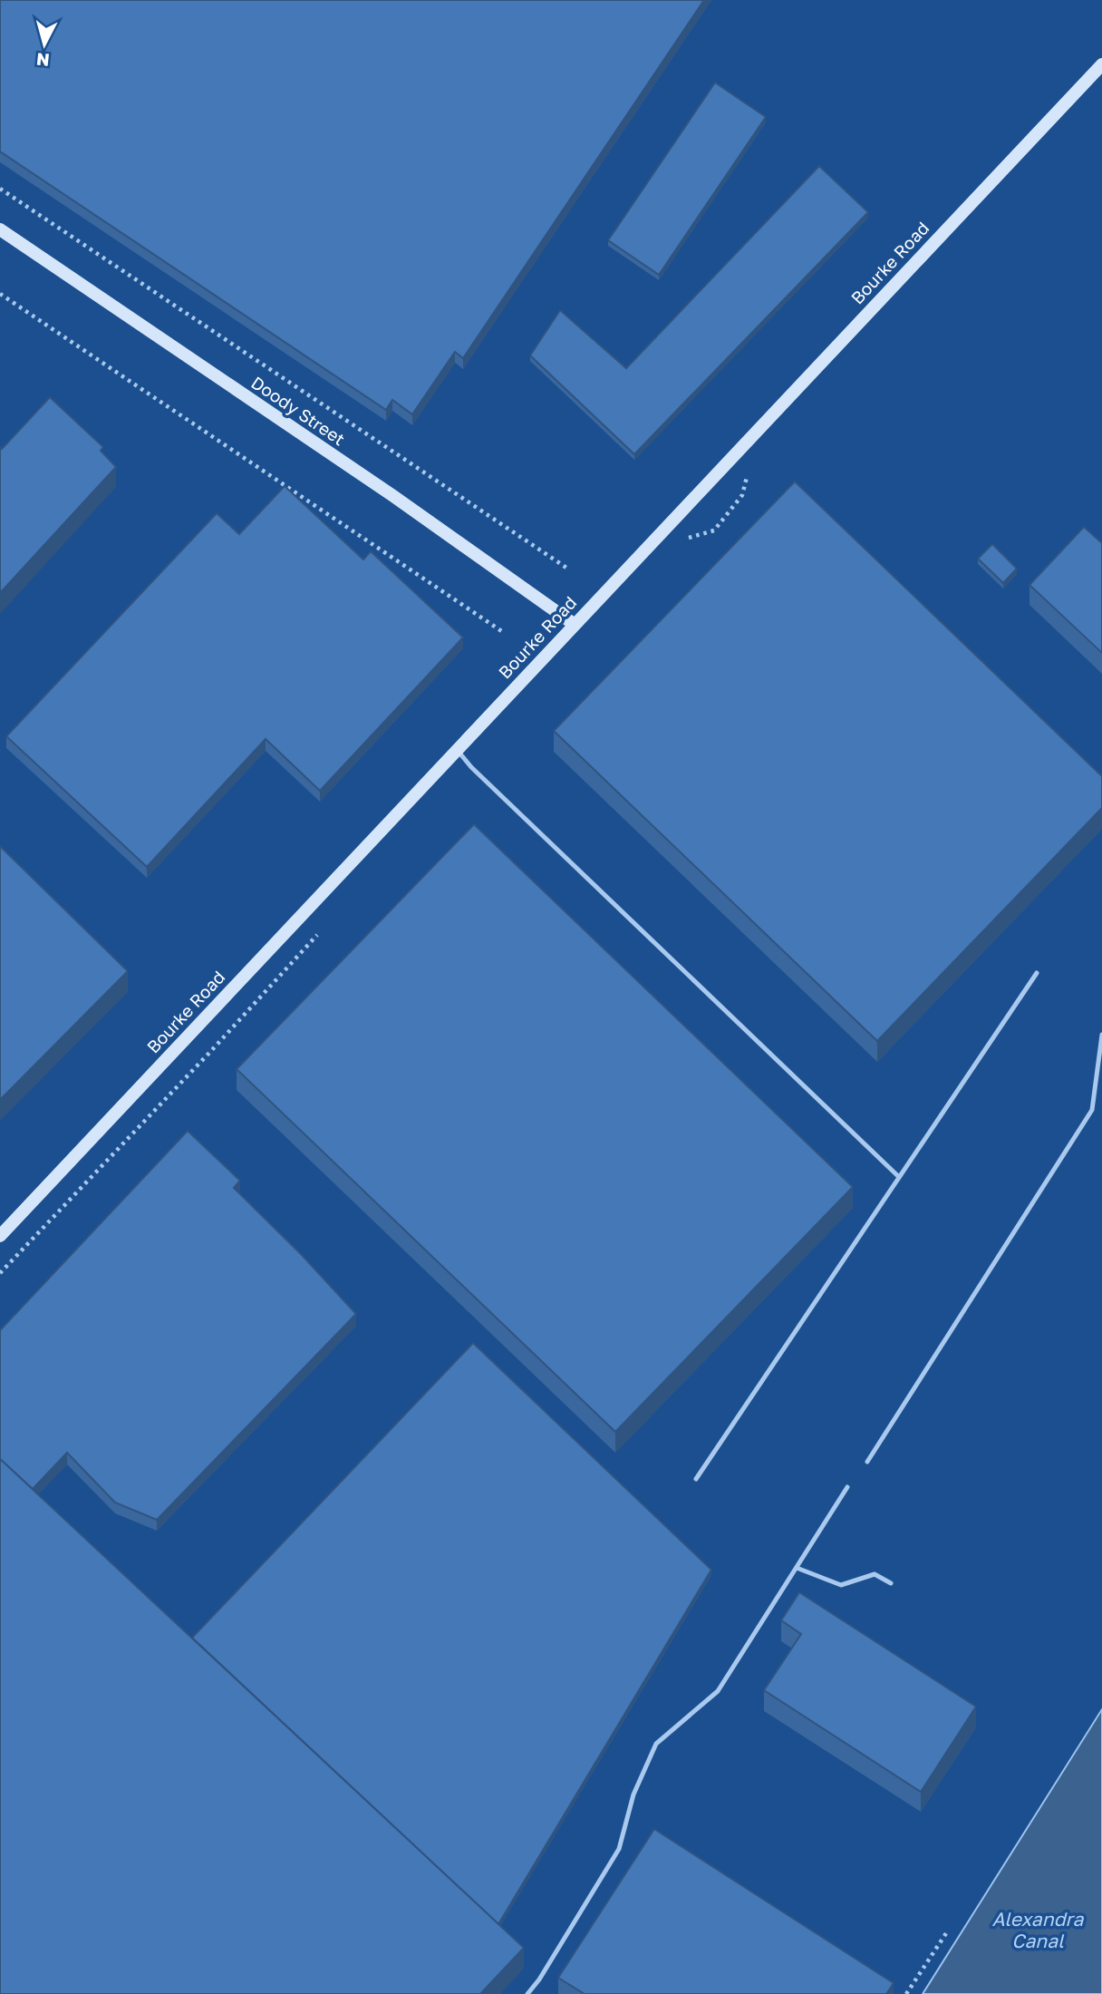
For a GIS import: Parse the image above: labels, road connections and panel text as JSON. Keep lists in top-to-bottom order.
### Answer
{
  "streets": {
    "street": ["Bourke Road", "Doody Street"]
  },
  "crossings": [
    ["Bourke Road", "Doody Street"]
  ],
  "water": ["Alexandra Canal"],
  "north": "bottom"
}
